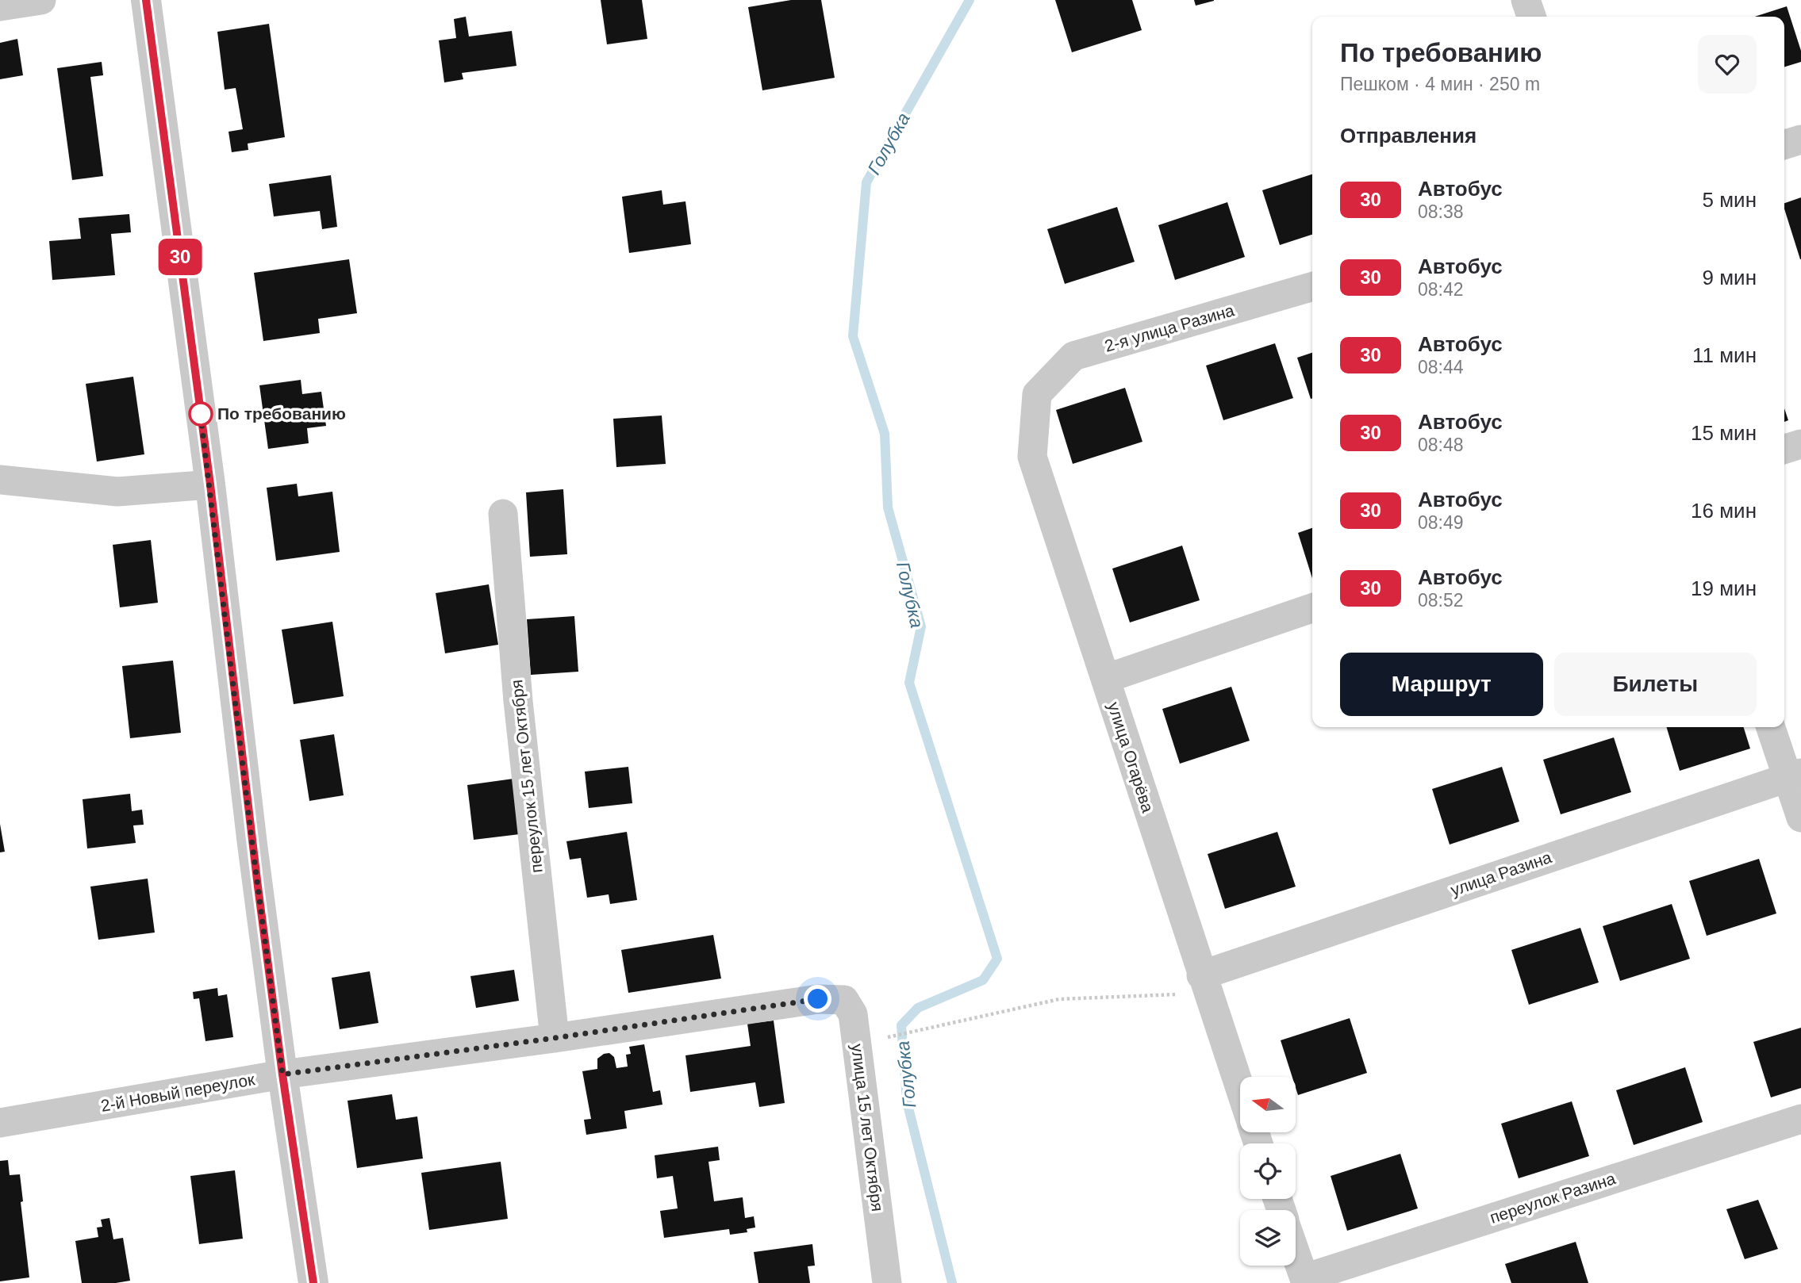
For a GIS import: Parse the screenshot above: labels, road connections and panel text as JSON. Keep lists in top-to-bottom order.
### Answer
{
  "streets": {
    "street": [
      "2-я улица Разина",
      "улица Огарёва",
      "переулок 15 лет Октября",
      "улица Разина",
      "2-й Новый переулок",
      "улица 15 лет Октября",
      "переулок Разина"
    ]
  },
  "crossings": [
    ["2-я улица Разина", "улица Огарёва"],
    ["улица Огарёва", "улица Разина"],
    ["переулок 15 лет Октября", "2-й Новый переулок"],
    ["2-й Новый переулок", "улица 15 лет Октября"]
  ],
  "water": ["Голубка"],
  "places": ["По требованию"],
  "lines": ["bus line 30"],
  "north": "left",
  "page": {
    "on_map": "30",
    "heading": [
      ["По требованию", "Пешком · 4 мин · 250 m"],
      "Отправления"
    ],
    "list": [
      {
        "mark": "30",
        "name": "Автобус",
        "note": "08:38",
        "value": "5 мин"
      },
      {
        "mark": "30",
        "name": "Автобус",
        "note": "08:42",
        "value": "9 мин"
      },
      {
        "mark": "30",
        "name": "Автобус",
        "note": "08:44",
        "value": "11 мин"
      },
      {
        "mark": "30",
        "name": "Автобус",
        "note": "08:48",
        "value": "15 мин"
      },
      {
        "mark": "30",
        "name": "Автобус",
        "note": "08:49",
        "value": "16 мин"
      },
      {
        "mark": "30",
        "name": "Автобус",
        "note": "08:52",
        "value": "19 мин"
      }
    ],
    "buttons": ["Маршрут", "Билеты"]
  }
}
